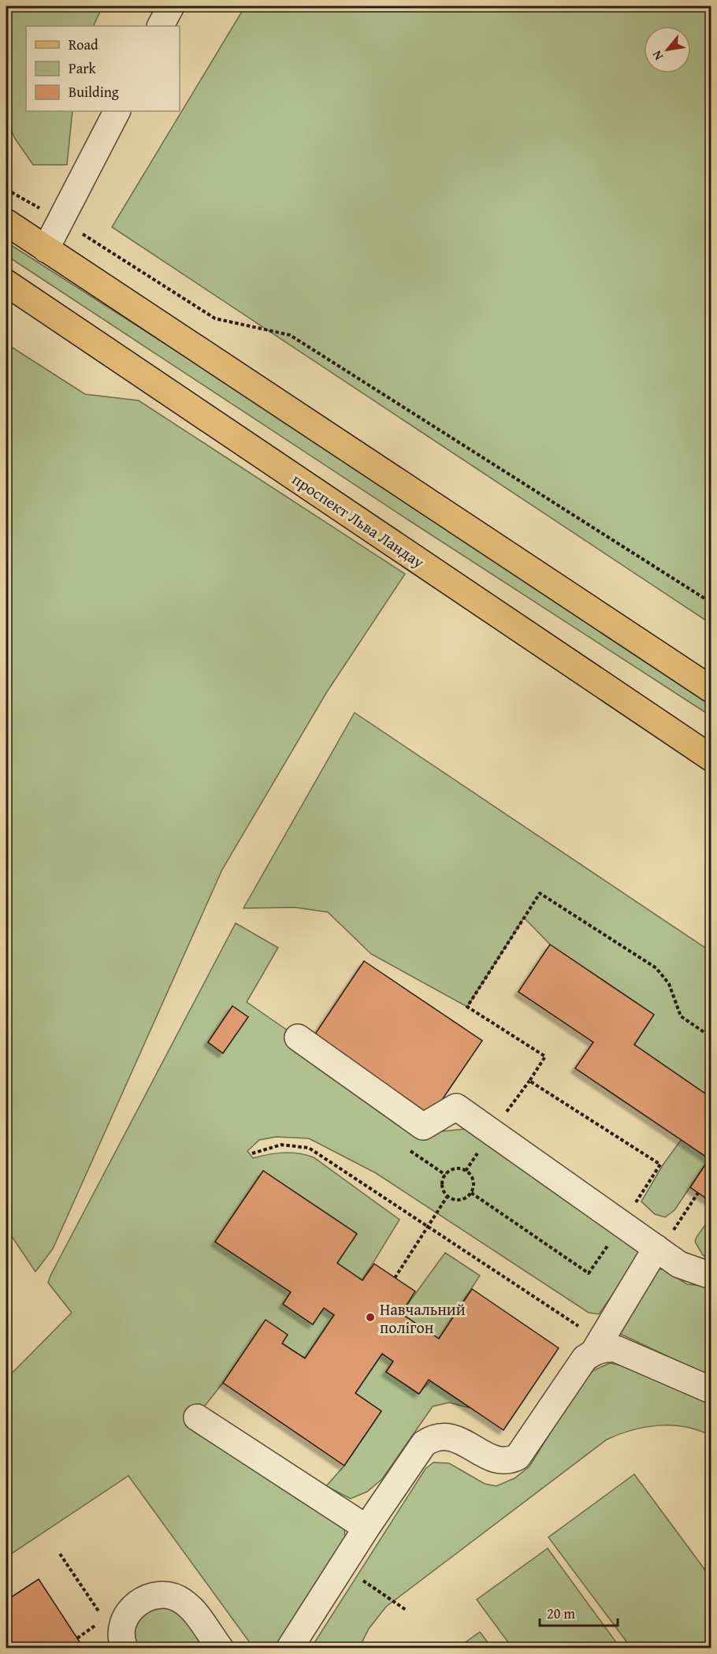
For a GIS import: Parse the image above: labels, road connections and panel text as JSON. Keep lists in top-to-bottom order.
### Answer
{
  "streets": {
    "main road": ["проспект Льва Ландау"]
  },
  "places": ["Навчальний полігон"],
  "legend": ["Road", "Park", "Building"],
  "scale_bar": "20 m",
  "north": "bottom left"
}
